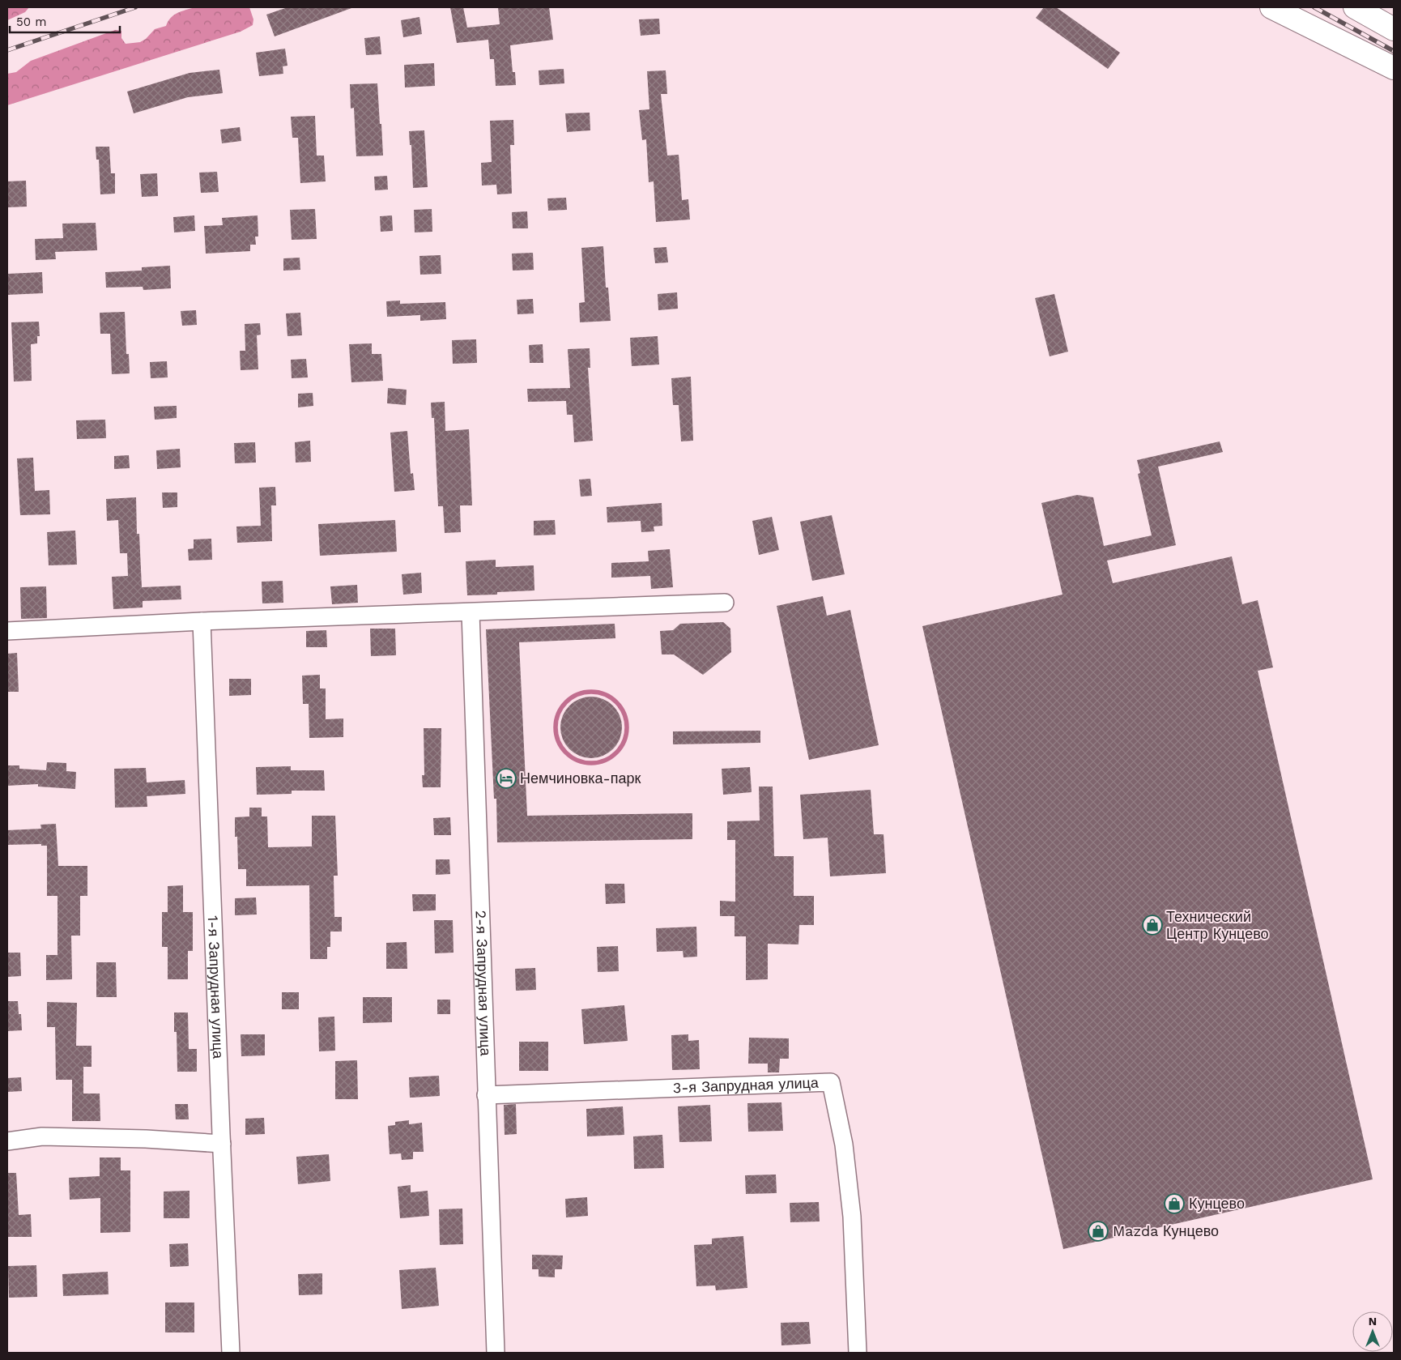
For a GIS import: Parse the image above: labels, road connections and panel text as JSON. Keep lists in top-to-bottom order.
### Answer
{
  "streets": {
    "street": ["2-я Запрудная улица", "1-я Запрудная улица", "3-я Запрудная улица"]
  },
  "crossings": [
    ["2-я Запрудная улица", "3-я Запрудная улица"]
  ],
  "places": {
    "hotel": ["Немчиновка-парк"],
    "shop": ["Технический Центр Кунцево", "Кунцево", "Mazda Кунцево"]
  },
  "scale_bar": "50 m",
  "north": "top"
}
